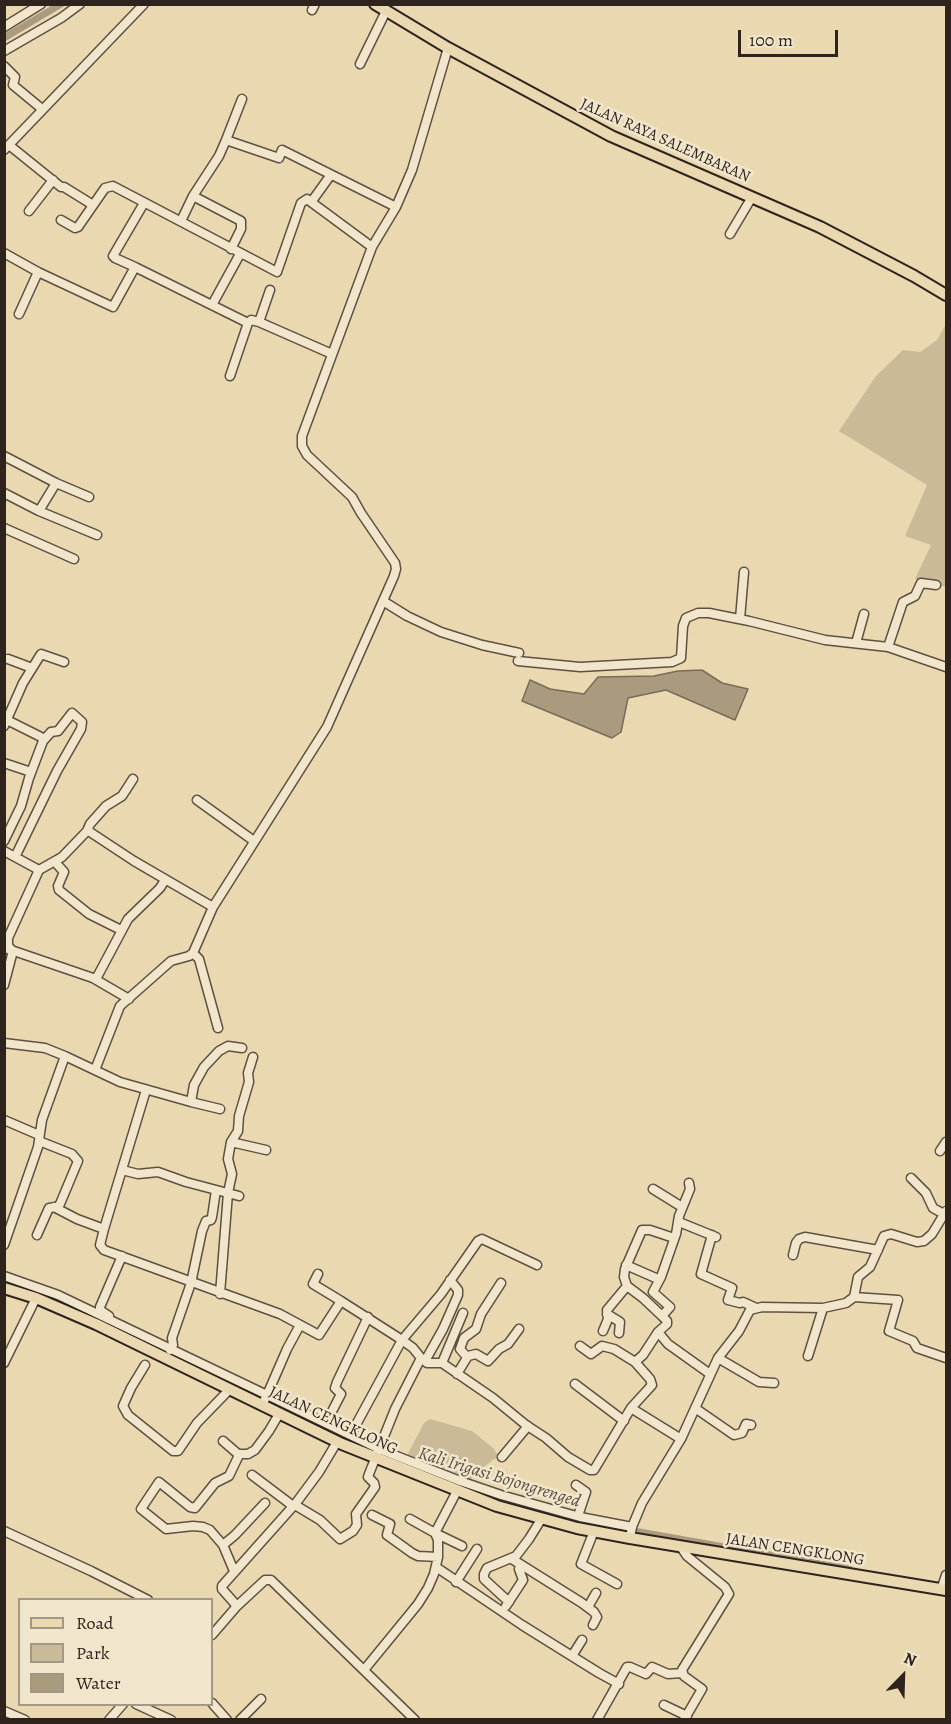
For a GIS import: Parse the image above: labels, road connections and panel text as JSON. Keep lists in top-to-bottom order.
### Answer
{
  "streets": {
    "main road": ["JALAN RAYA SALEMBARAN", "JALAN CENGKLONG"]
  },
  "water": ["Kali Irigasi Bojongrenged"],
  "legend": ["Road", "Park", "Water"],
  "scale_bar": "100 m",
  "north": "top right"
}
